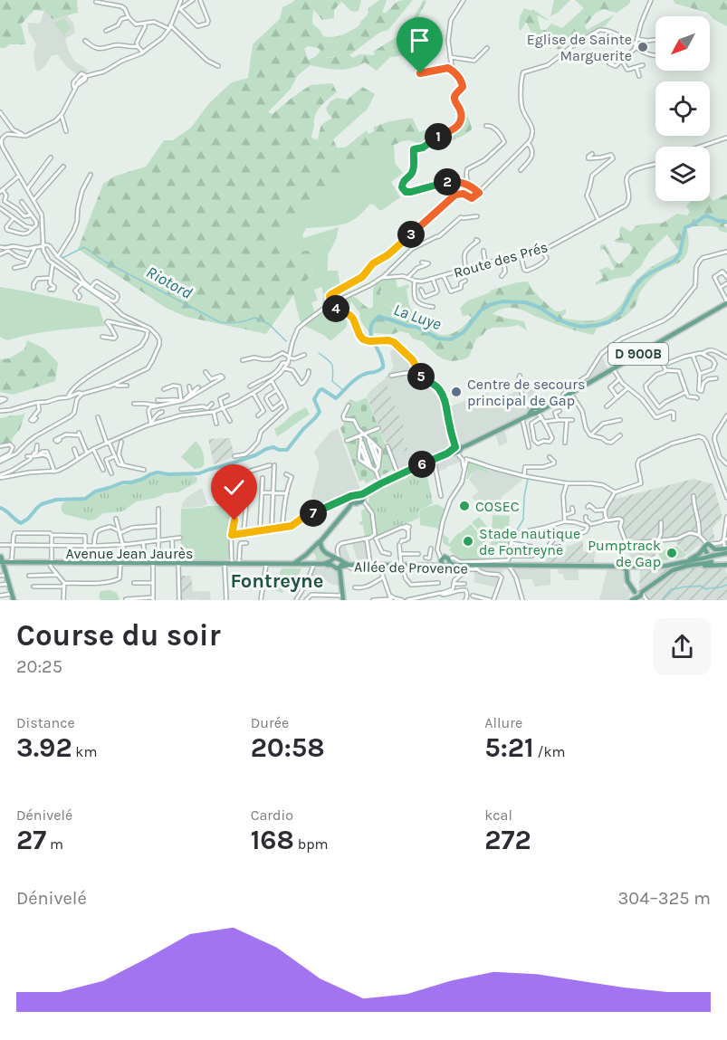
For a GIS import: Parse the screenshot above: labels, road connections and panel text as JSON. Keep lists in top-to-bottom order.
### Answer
{
  "streets": {
    "main road": ["D 900B", "Avenue Jean Jaurès"],
    "street": ["Route des Prés", "Allée de Provence"]
  },
  "districts": ["Fontreyne"],
  "water": ["Riotord", "La Luye"],
  "places": [
    "Eglise de Sainte Marguerite",
    "Centre de secours principal de Gap",
    "COSEC",
    "Stade nautique de Fontreyne",
    "Pumptrack de Gap"
  ],
  "north": "bottom left",
  "page": {
    "pins": [
      "1",
      "2",
      "3",
      "4",
      "5",
      "6",
      "7"
    ],
    "heading": ["Course du soir", "20:25"],
    "stats": [
      ["Distance", "3.92 km"],
      ["Durée", "20:58"],
      ["Allure", "5:21 /km"],
      ["Dénivelé", "27 m"],
      ["Cardio", "168 bpm"],
      ["kcal", "272"]
    ],
    "chart": ["Dénivelé", "304–325 m"]
  }
}
